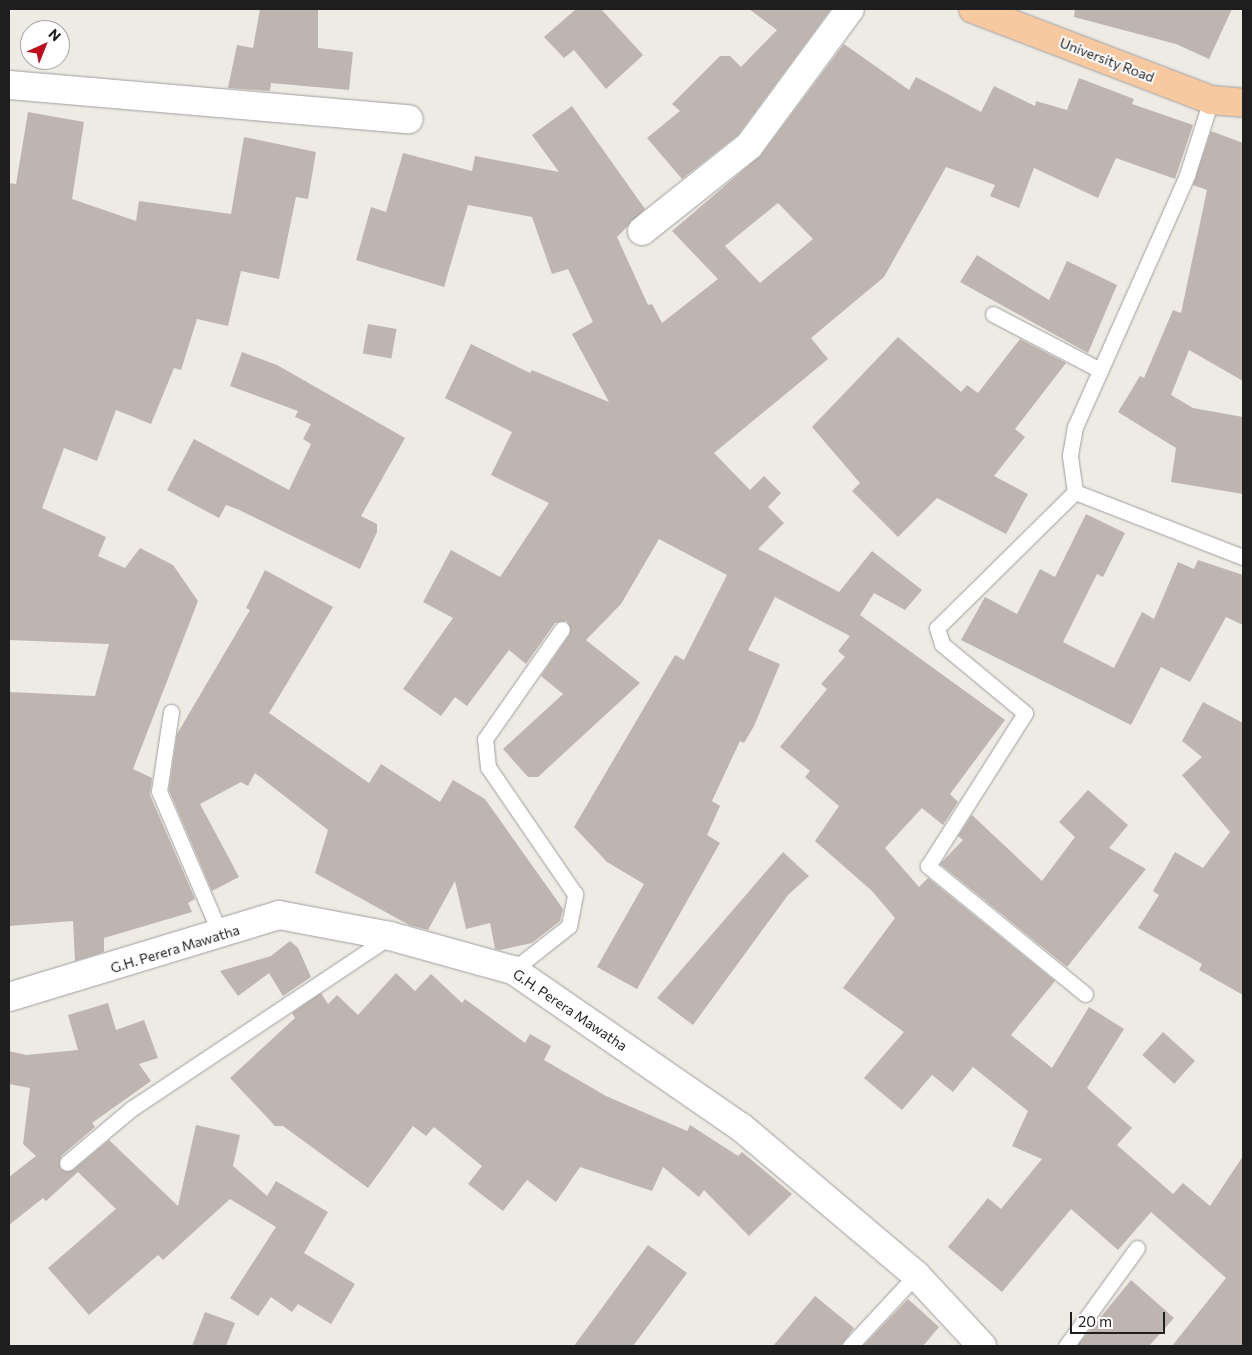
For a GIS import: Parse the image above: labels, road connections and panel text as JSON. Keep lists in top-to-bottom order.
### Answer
{
  "streets": {
    "main road": ["University Road"],
    "street": ["G.H. Perera Mawatha"]
  },
  "scale_bar": "20 m",
  "north": "top right"
}
